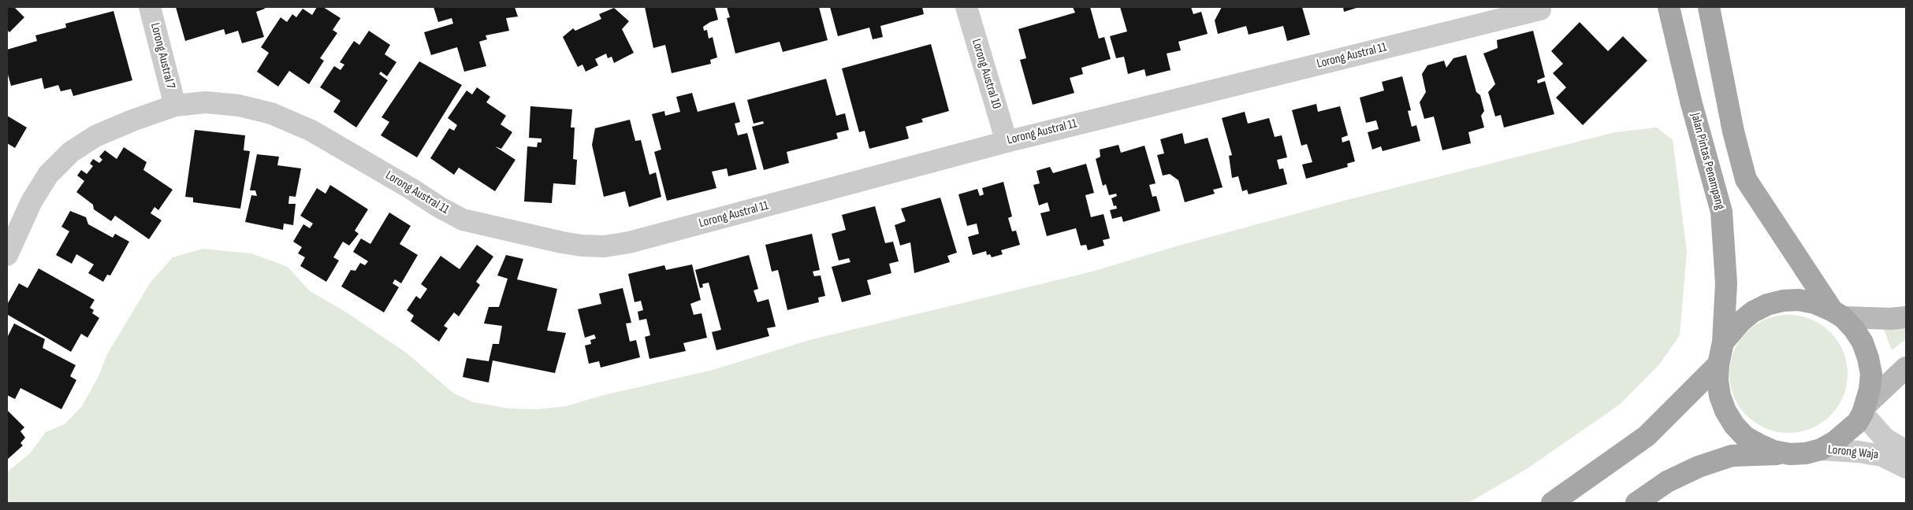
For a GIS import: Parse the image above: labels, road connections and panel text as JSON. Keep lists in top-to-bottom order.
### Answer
{
  "streets": {
    "main road": ["Jalan Pintas Penampang"],
    "street": [
      "Lorong Austral 7",
      "Lorong Austral 11",
      "Lorong Austral 10",
      "Lorong Waja"
    ]
  },
  "crossings": [
    ["Lorong Austral 7", "Lorong Austral 11"],
    ["Lorong Austral 11", "Lorong Austral 10"]
  ]
}
